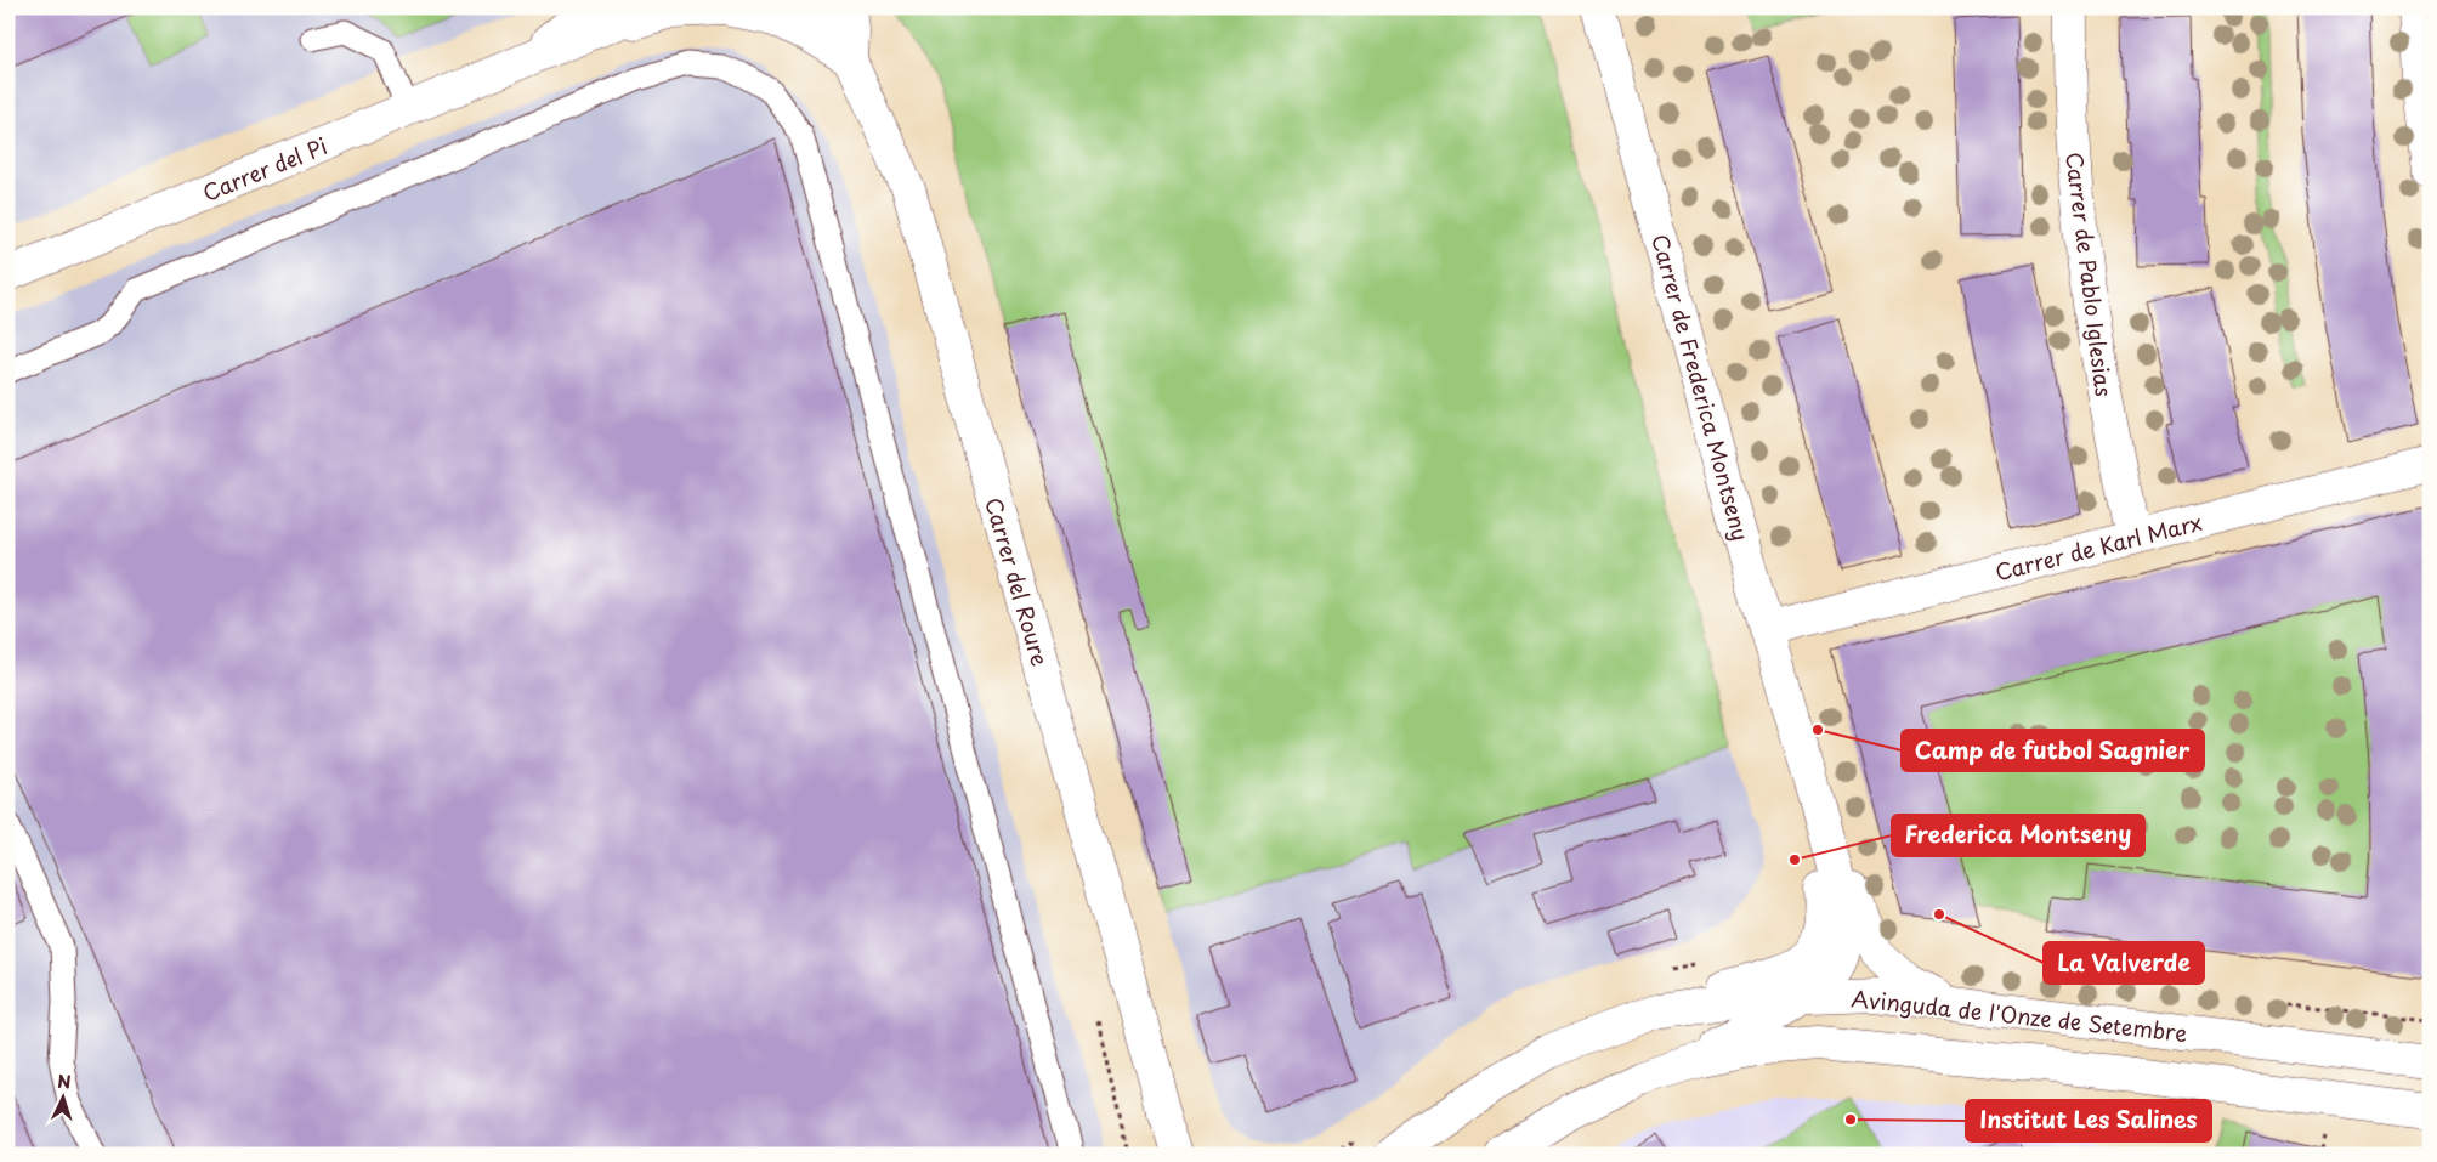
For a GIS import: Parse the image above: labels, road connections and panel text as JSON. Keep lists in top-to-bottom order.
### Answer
{
  "streets": {
    "street": [
      "Carrer del Pi",
      "Carrer de Pablo Iglesias",
      "Carrer de Frederica Montseny",
      "Carrer de Karl Marx",
      "Carrer del Roure",
      "Avinguda de l'Onze de Setembre"
    ]
  },
  "crossings": [
    ["Carrer de Pablo Iglesias", "Carrer de Karl Marx"],
    ["Carrer de Frederica Montseny", "Carrer de Karl Marx"]
  ],
  "places": [
    "Camp de futbol Sagnier",
    "Frederica Montseny",
    "La Valverde",
    "Institut Les Salines"
  ],
  "north": "top"
}
